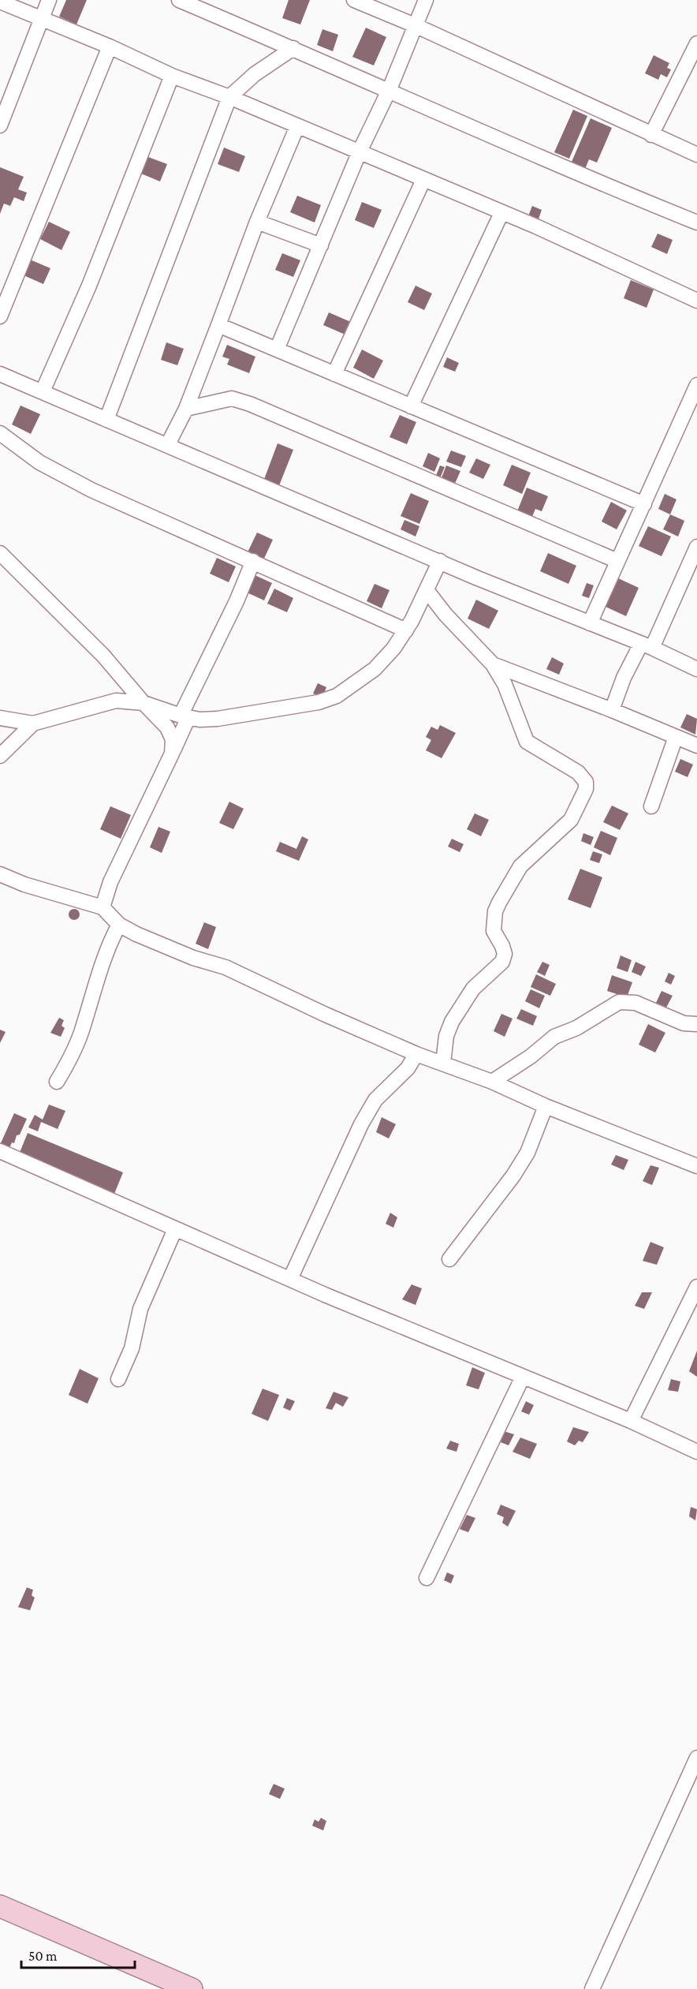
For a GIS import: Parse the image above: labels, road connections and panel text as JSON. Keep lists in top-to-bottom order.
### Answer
{
  "scale_bar": "50 m"
}
